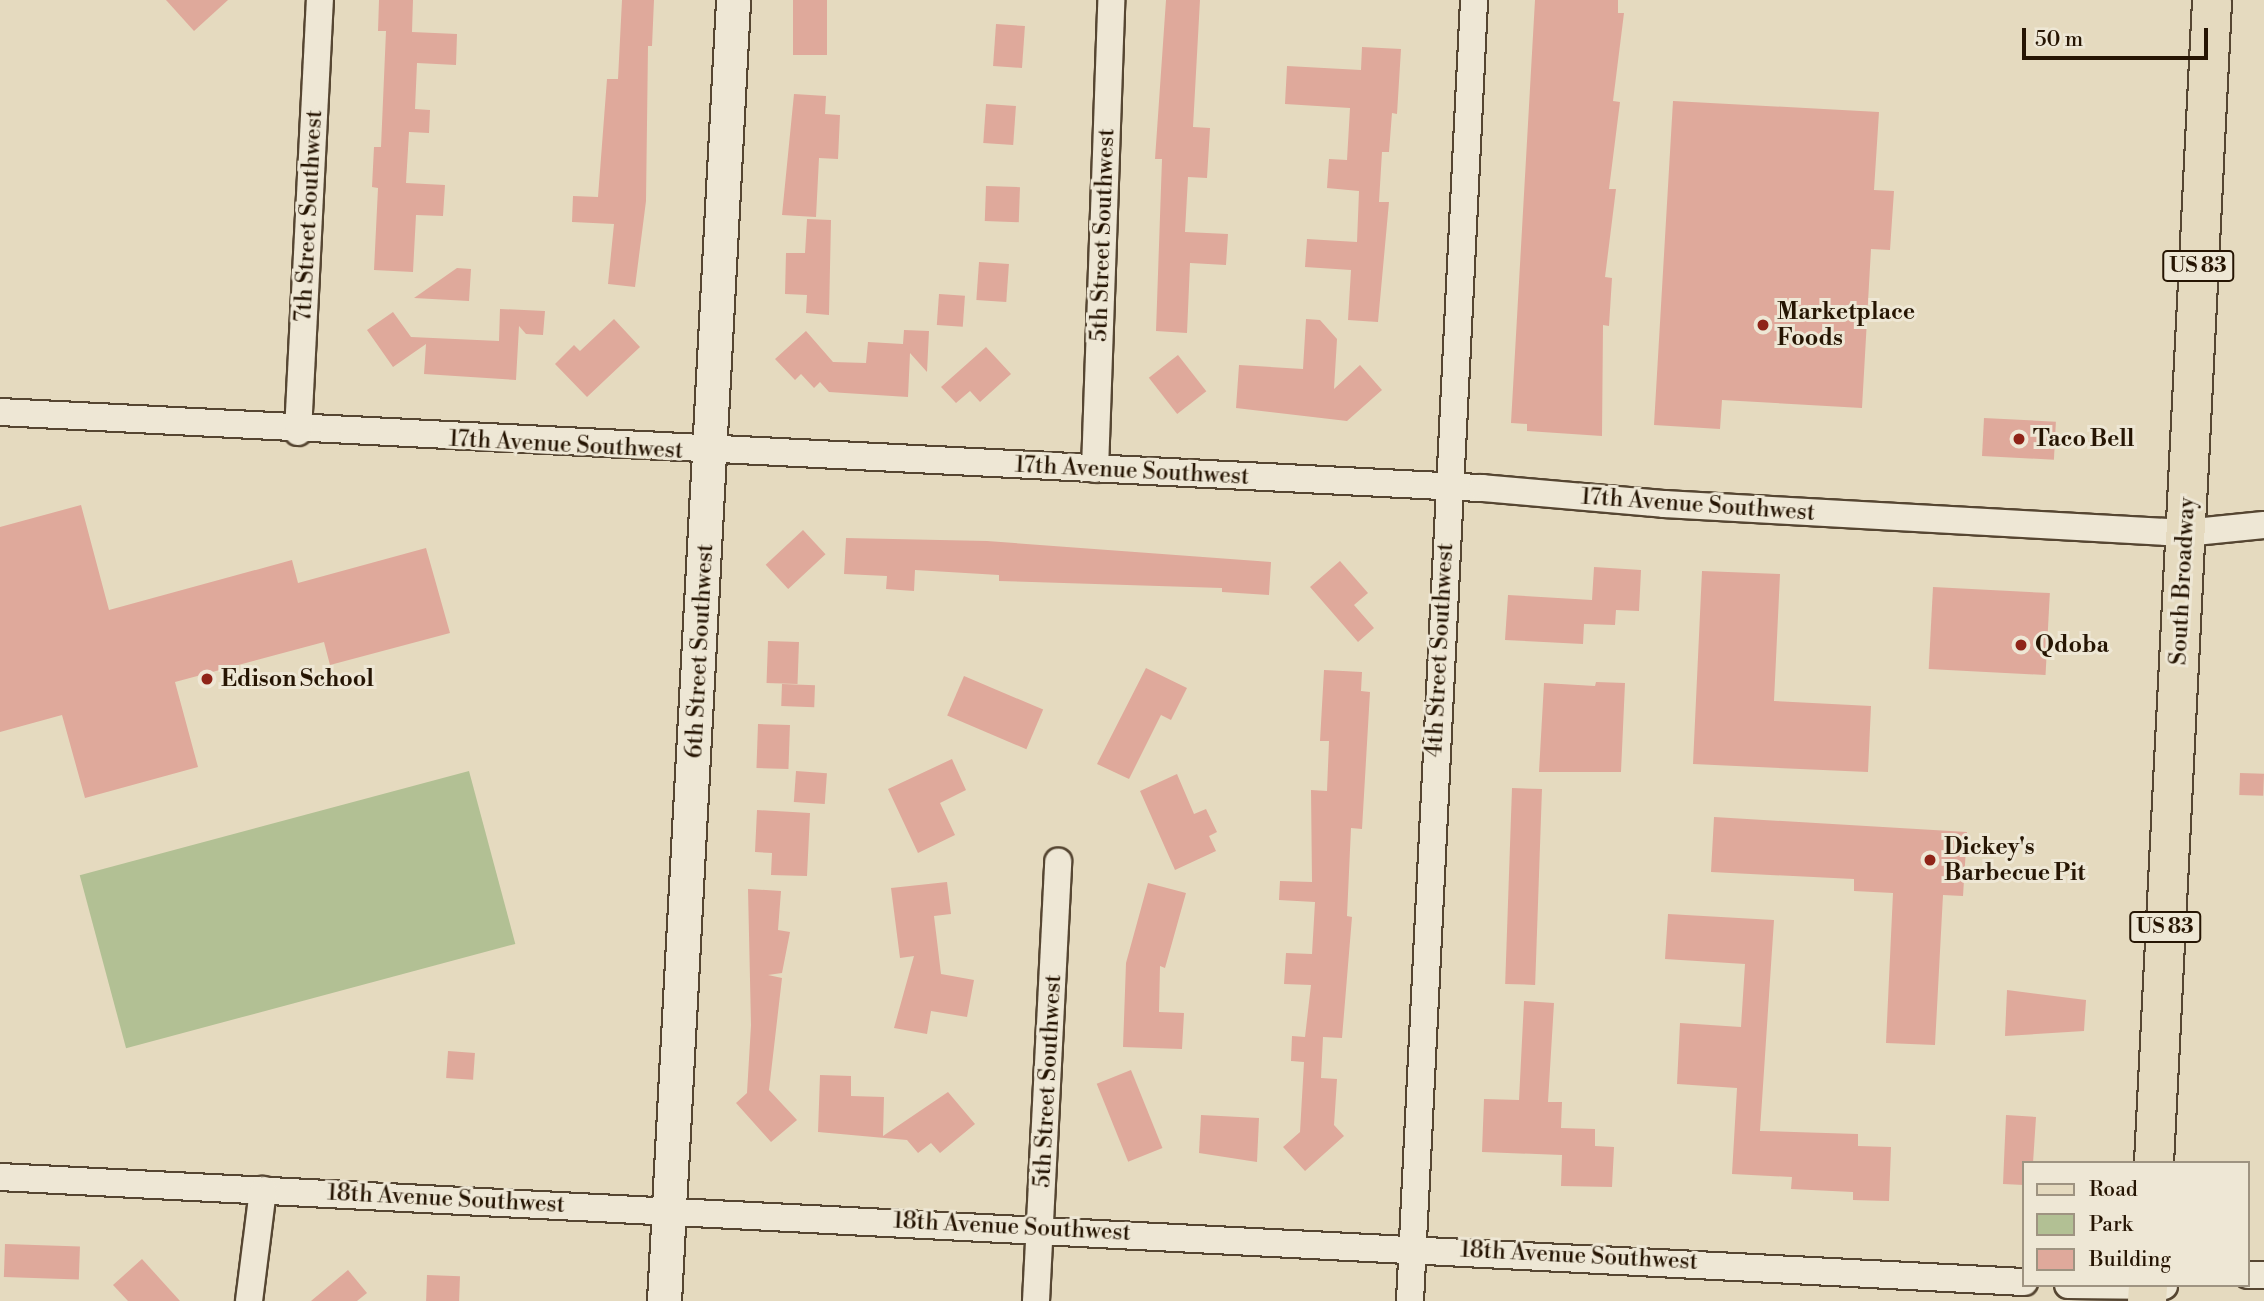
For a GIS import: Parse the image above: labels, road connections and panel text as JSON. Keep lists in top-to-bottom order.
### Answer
{
  "streets": {
    "main road": ["US 83", "South Broadway"],
    "street": [
      "7th Street Southwest",
      "5th Street Southwest",
      "17th Avenue Southwest",
      "4th Street Southwest",
      "6th Street Southwest",
      "18th Avenue Southwest"
    ]
  },
  "crossings": [
    ["7th Street Southwest", "17th Avenue Southwest"],
    ["5th Street Southwest", "17th Avenue Southwest"],
    ["5th Street Southwest", "18th Avenue Southwest"],
    ["17th Avenue Southwest", "South Broadway"],
    ["17th Avenue Southwest", "4th Street Southwest"],
    ["17th Avenue Southwest", "6th Street Southwest"],
    ["4th Street Southwest", "18th Avenue Southwest"],
    ["6th Street Southwest", "18th Avenue Southwest"]
  ],
  "places": [
    "Marketplace Foods",
    "Taco Bell",
    "Qdoba",
    "Edison School",
    "Dickey's Barbecue Pit"
  ],
  "legend": ["Road", "Park", "Building"],
  "scale_bar": "50 m"
}
